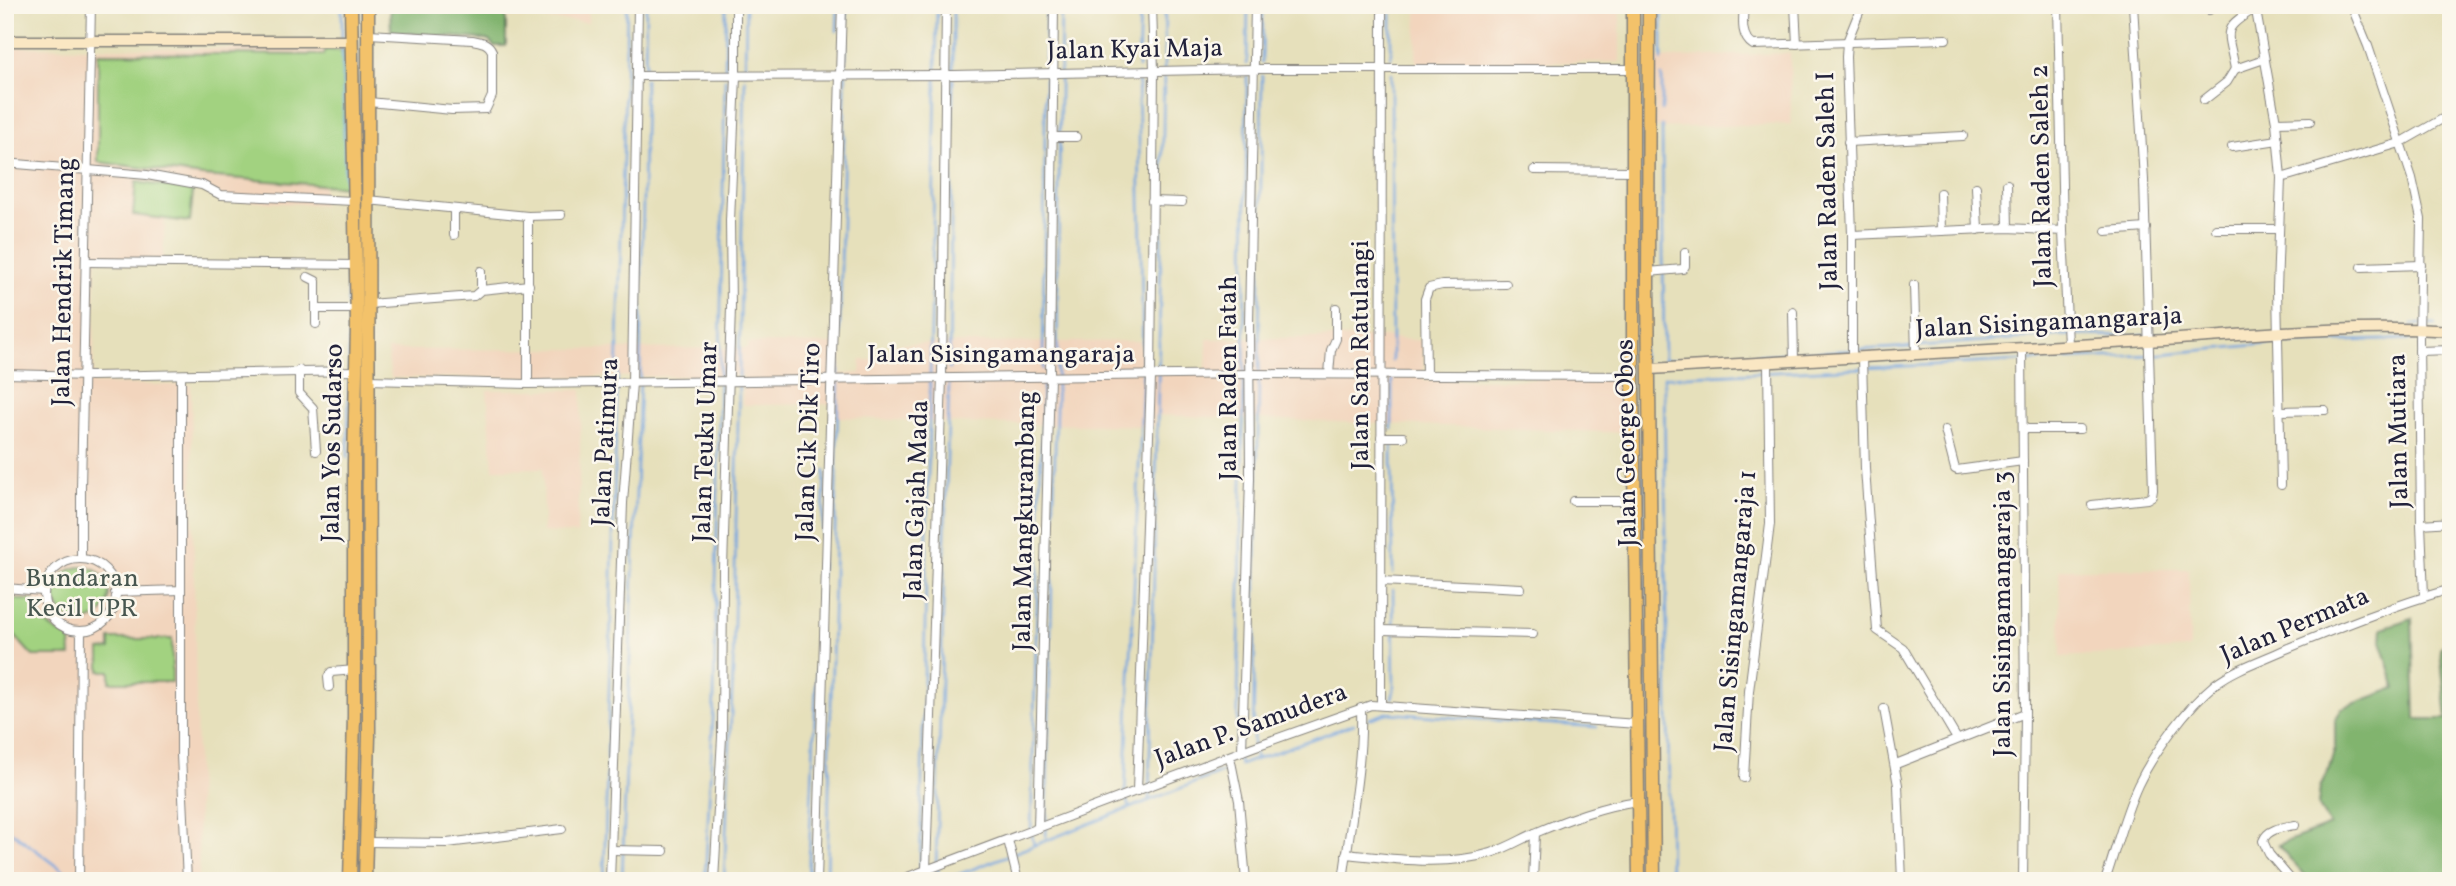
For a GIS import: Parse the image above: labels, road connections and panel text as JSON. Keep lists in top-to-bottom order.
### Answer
{
  "streets": {
    "main road": ["Jalan Yos Sudarso", "Jalan George Obos"],
    "street": [
      "Jalan Kyai Maja",
      "Jalan Raden Saleh 2",
      "Jalan Raden Saleh I",
      "Jalan Hendrik Timang",
      "Jalan Sisingamangaraja",
      "Jalan Sam Ratulangi",
      "Jalan Raden Fatah",
      "Jalan Mutiara",
      "Jalan Patimura",
      "Jalan Teuku Umar",
      "Jalan Cik Dik Tiro",
      "Jalan Gajah Mada",
      "Jalan Mangkurambang",
      "Jalan Sisingamangaraja 1",
      "Jalan Sisingamangaraja 3",
      "Jalan Permata",
      "Jalan P. Samudera"
    ]
  },
  "crossings": [
    ["Jalan Kyai Maja", "Jalan Sam Ratulangi"],
    ["Jalan Kyai Maja", "Jalan Raden Fatah"],
    ["Jalan Kyai Maja", "Jalan Patimura"],
    ["Jalan Kyai Maja", "Jalan Teuku Umar"],
    ["Jalan Kyai Maja", "Jalan Cik Dik Tiro"],
    ["Jalan Kyai Maja", "Jalan George Obos"],
    ["Jalan Kyai Maja", "Jalan Gajah Mada"],
    ["Jalan Kyai Maja", "Jalan Mangkurambang"],
    ["Jalan Raden Saleh 2", "Jalan Sisingamangaraja"],
    ["Jalan Raden Saleh I", "Jalan Sisingamangaraja"],
    ["Jalan Sisingamangaraja", "Jalan Sam Ratulangi"],
    ["Jalan Sisingamangaraja", "Jalan Raden Fatah"],
    ["Jalan Sisingamangaraja", "Jalan Mutiara"],
    ["Jalan Sisingamangaraja", "Jalan Patimura"],
    ["Jalan Sisingamangaraja", "Jalan Teuku Umar"],
    ["Jalan Sisingamangaraja", "Jalan Cik Dik Tiro"],
    ["Jalan Sisingamangaraja", "Jalan Yos Sudarso"],
    ["Jalan Sisingamangaraja", "Jalan George Obos"],
    ["Jalan Sisingamangaraja", "Jalan Gajah Mada"],
    ["Jalan Sisingamangaraja", "Jalan Mangkurambang"],
    ["Jalan Sisingamangaraja", "Jalan Sisingamangaraja 1"],
    ["Jalan Sisingamangaraja", "Jalan Sisingamangaraja 3"],
    ["Jalan Sam Ratulangi", "Jalan P. Samudera"],
    ["Jalan Raden Fatah", "Jalan P. Samudera"],
    ["Jalan Mutiara", "Jalan Permata"],
    ["Jalan George Obos", "Jalan P. Samudera"],
    ["Jalan Gajah Mada", "Jalan P. Samudera"],
    ["Jalan Mangkurambang", "Jalan P. Samudera"]
  ],
  "parks": ["Bundaran Kecil UPR"]
}
